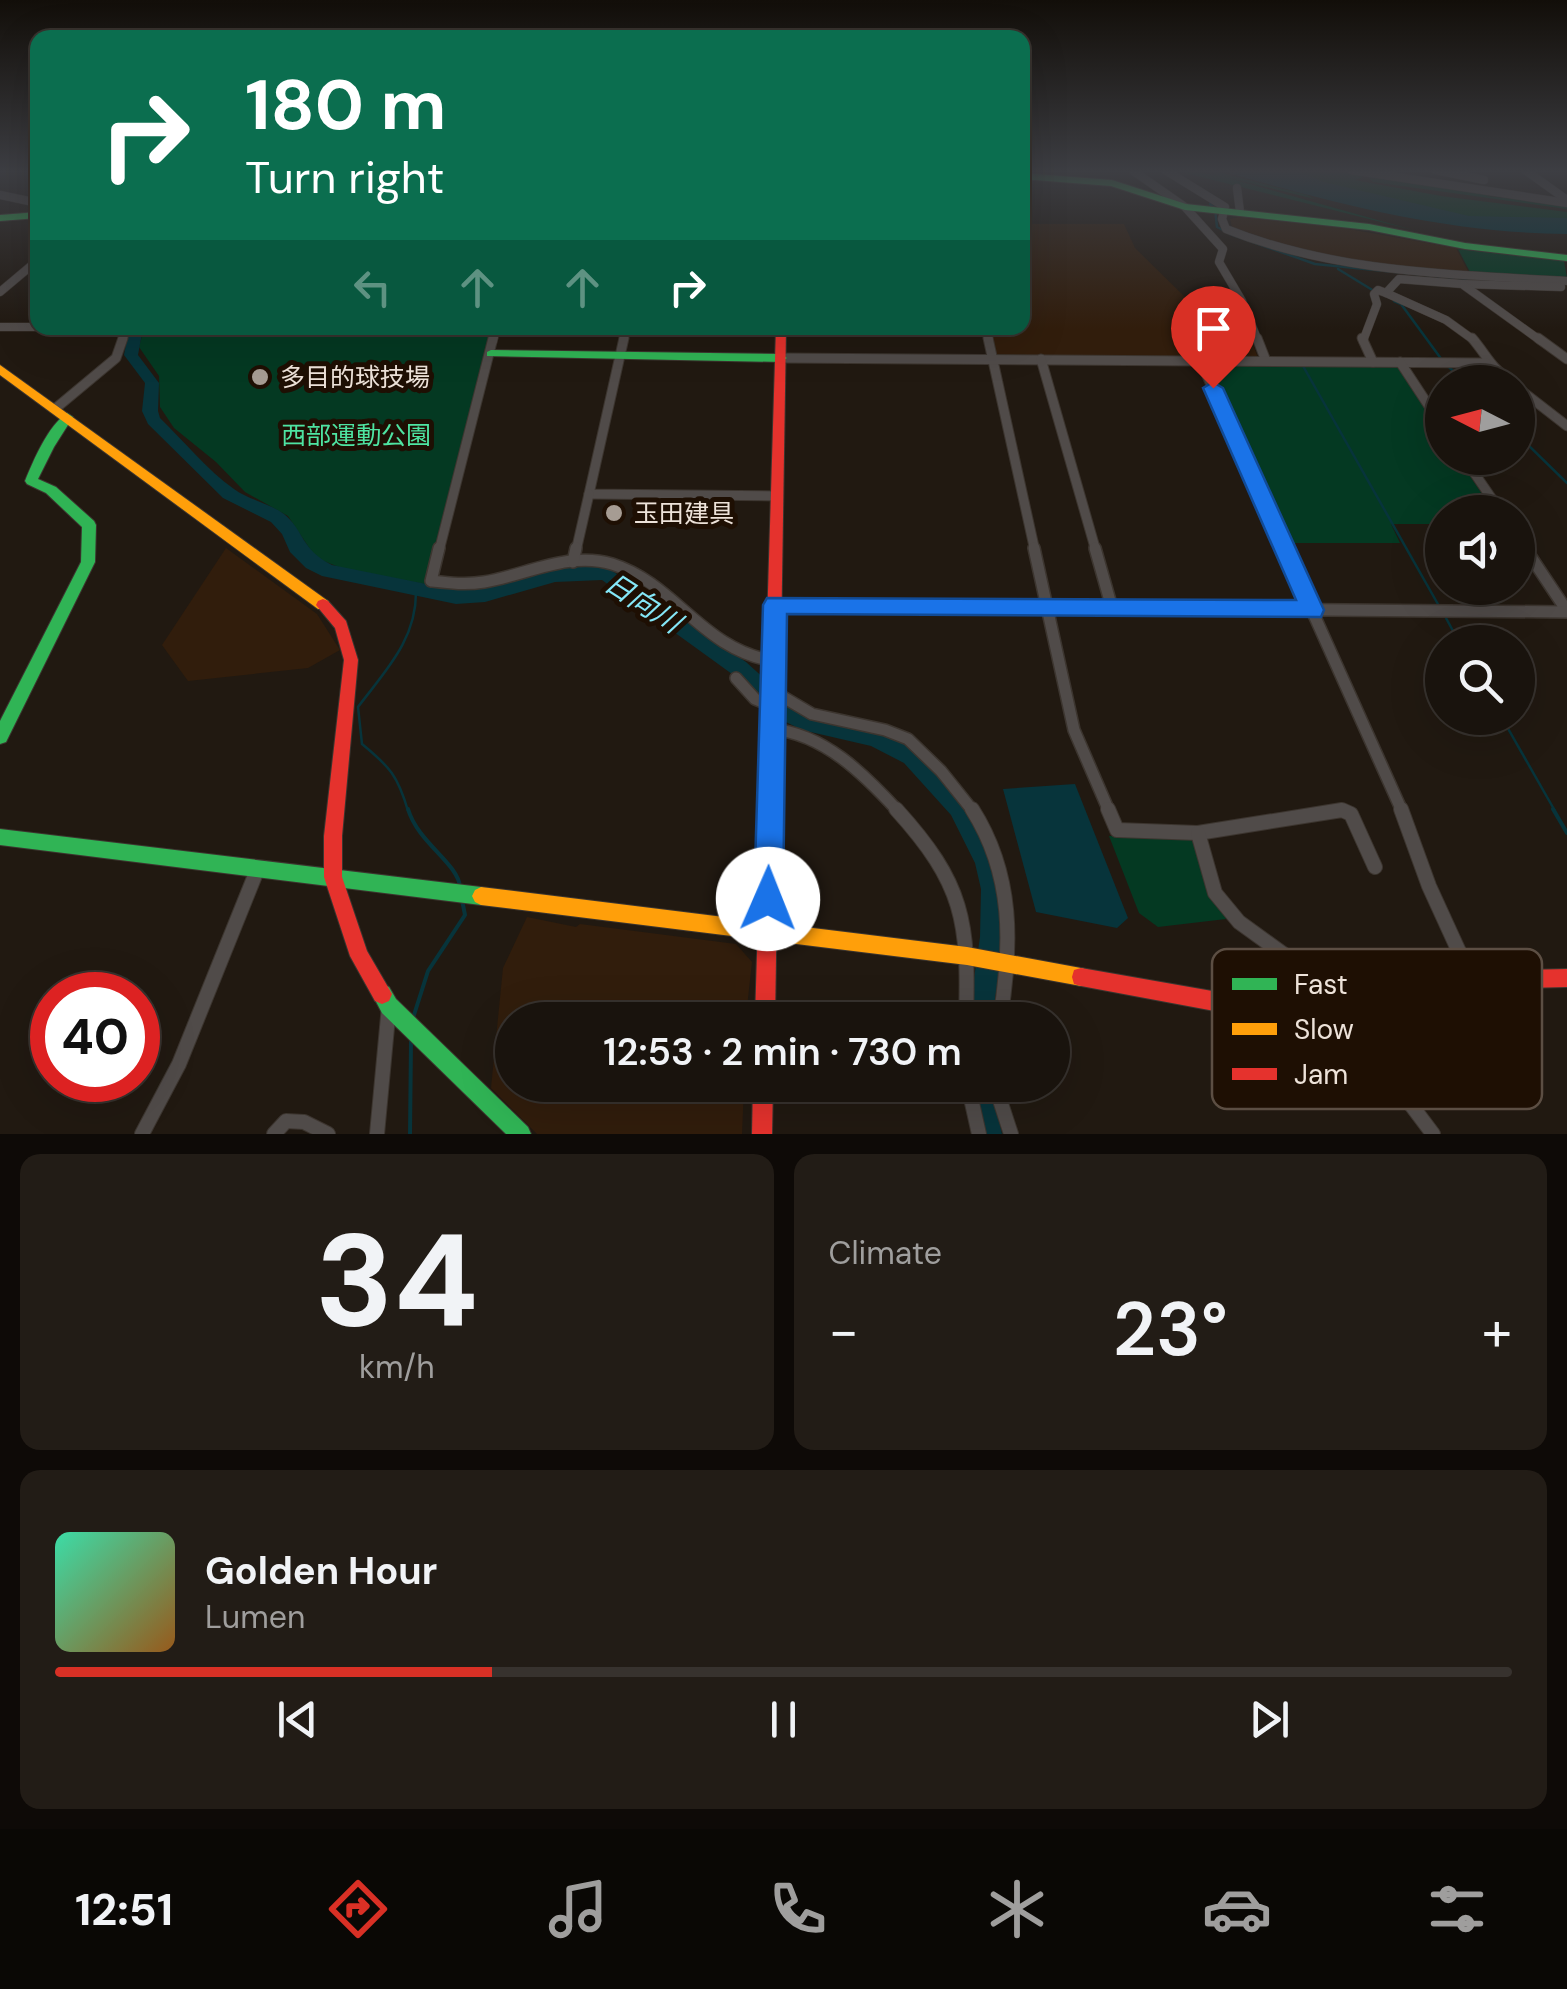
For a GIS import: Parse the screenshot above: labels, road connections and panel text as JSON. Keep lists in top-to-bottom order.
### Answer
{
  "water": ["日向川"],
  "parks": ["西部運動公園"],
  "places": ["多目的球技場", "玉田建具"],
  "legend": ["Fast", "Slow", "Jam"],
  "north": "left",
  "page": {
    "turn": ["180 m", "Turn right"],
    "limit": "40",
    "trip": "12:53 · 2 min · 730 m",
    "tile": [
      ["34", "km/h"],
      "Climate"
    ],
    "heat": ["−", "23°", "+"],
    "song": ["Golden Hour", "Lumen"],
    "tabs": "12:51"
  }
}
